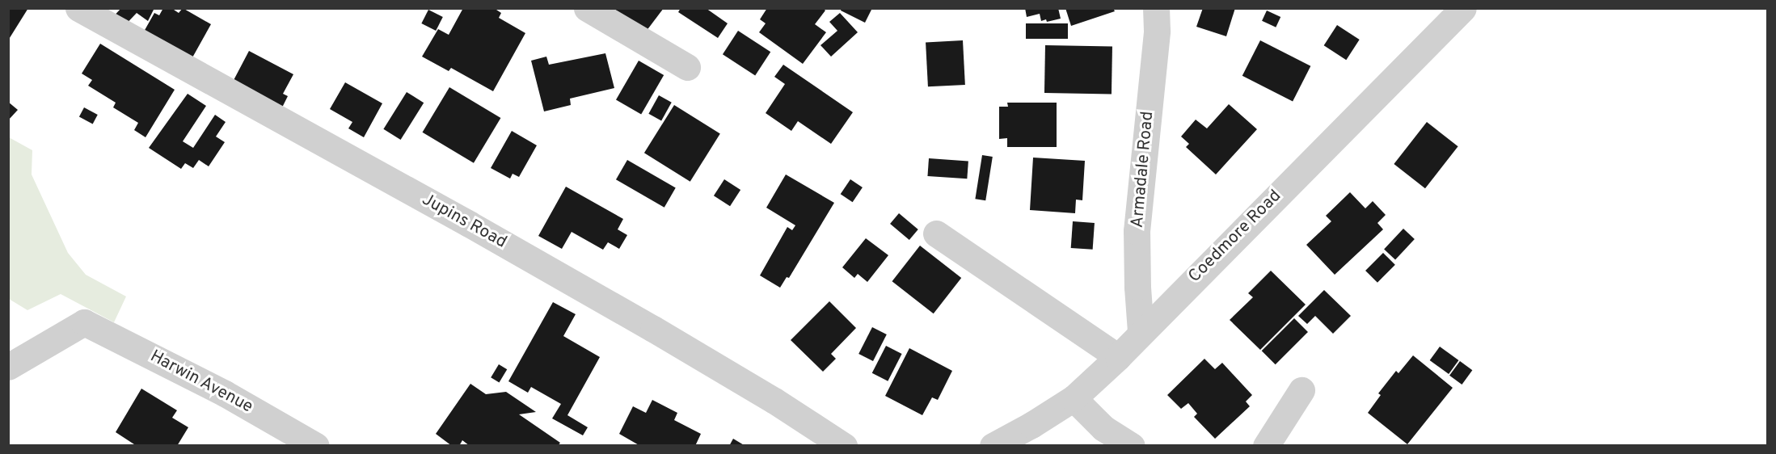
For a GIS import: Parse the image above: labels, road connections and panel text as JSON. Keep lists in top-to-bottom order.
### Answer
{
  "streets": {
    "street": [
      "Armadale Road",
      "Jupins Road",
      "Coedmore Road",
      "Harwin Avenue"
    ]
  },
  "crossings": [
    ["Armadale Road", "Coedmore Road"]
  ]
}
